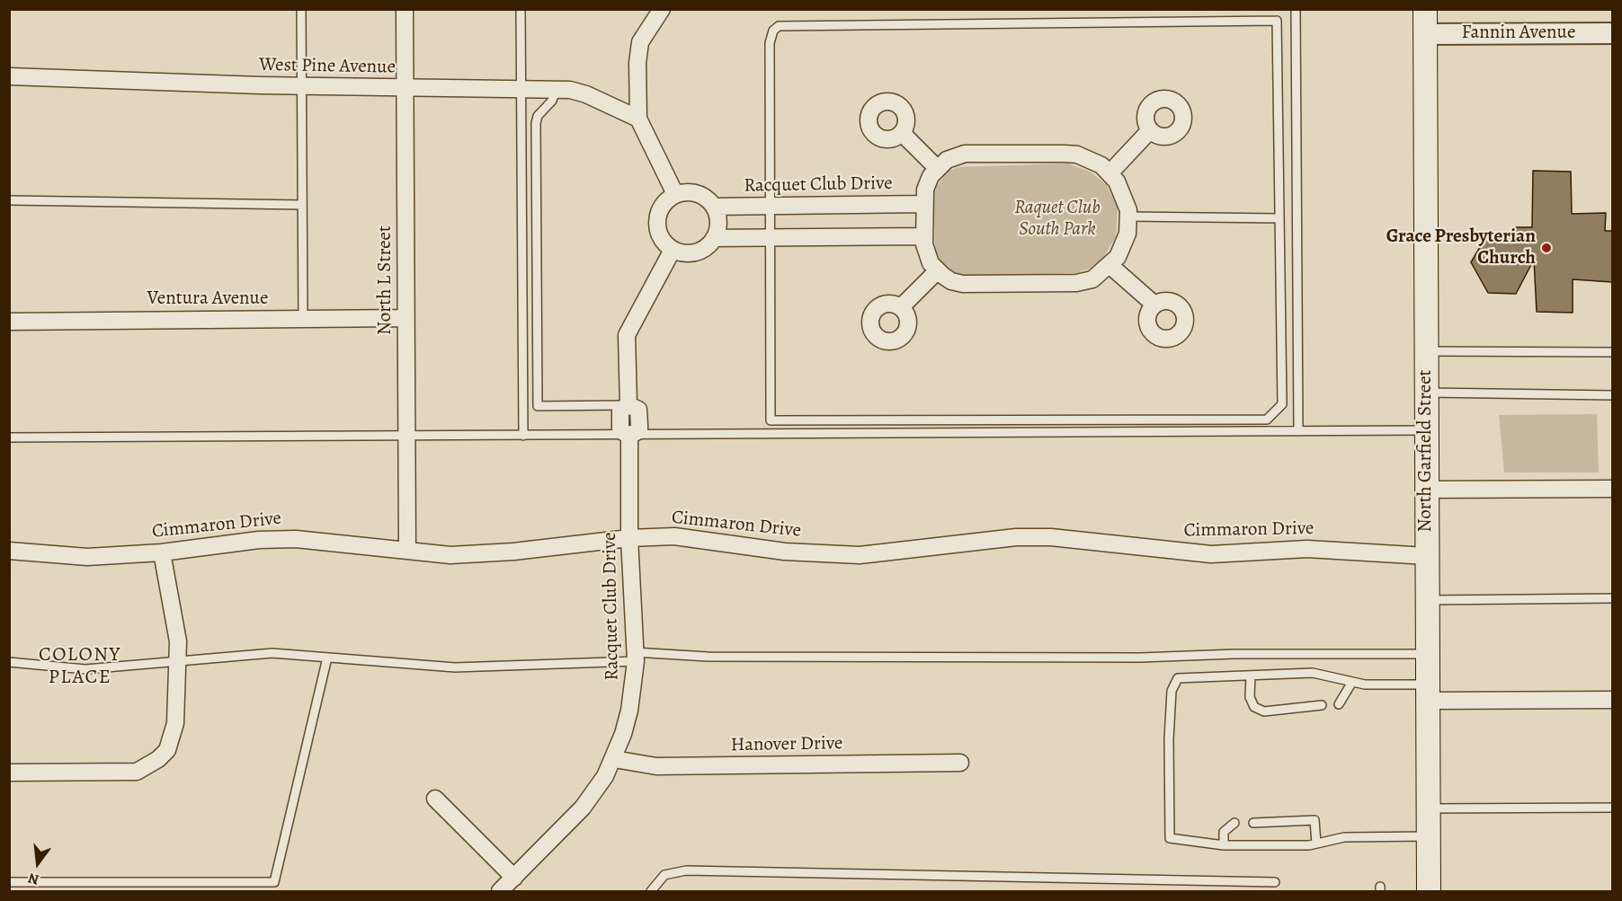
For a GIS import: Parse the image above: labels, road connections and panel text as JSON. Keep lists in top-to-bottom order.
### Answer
{
  "streets": {
    "main road": ["North Garfield Street"],
    "street": [
      "Fannin Avenue",
      "West Pine Avenue",
      "Racquet Club Drive",
      "North L Street",
      "Ventura Avenue",
      "Cimmaron Drive",
      "Hanover Drive"
    ]
  },
  "crossings": [
    ["Fannin Avenue", "North Garfield Street"],
    ["West Pine Avenue", "North L Street"],
    ["Racquet Club Drive", "Cimmaron Drive"],
    ["Racquet Club Drive", "Hanover Drive"],
    ["North L Street", "Ventura Avenue"],
    ["North L Street", "Cimmaron Drive"],
    ["North Garfield Street", "Cimmaron Drive"]
  ],
  "districts": ["COLONY PLACE"],
  "parks": ["Raquet Club South Park"],
  "places": ["Grace Presbyterian Church"],
  "north": "bottom"
}
